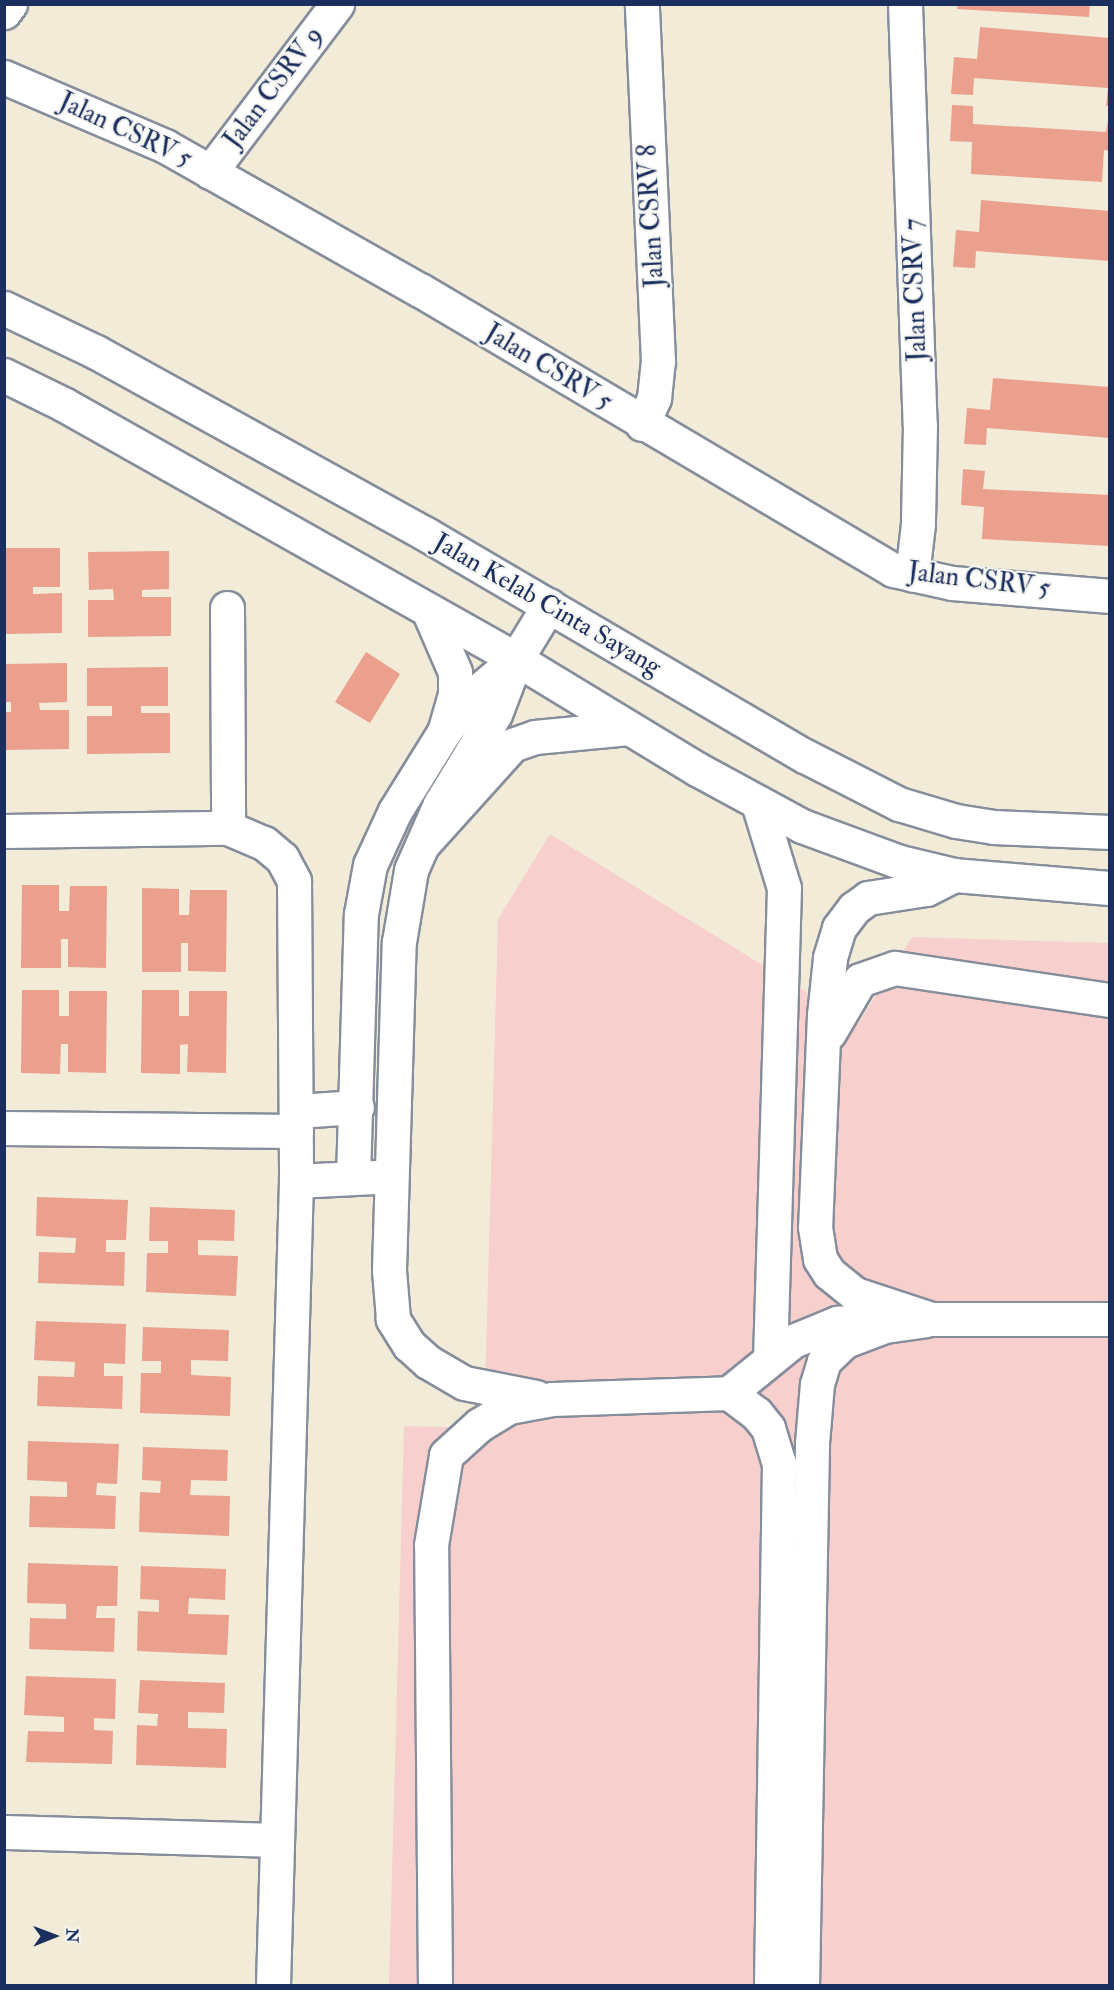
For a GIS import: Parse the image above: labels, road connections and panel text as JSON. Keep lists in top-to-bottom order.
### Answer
{
  "streets": {
    "street": [
      "Jalan CSRV 9",
      "Jalan CSRV 5",
      "Jalan CSRV 8",
      "Jalan CSRV 7",
      "Jalan Kelab Cinta Sayang"
    ]
  },
  "crossings": [
    ["Jalan CSRV 9", "Jalan CSRV 5"],
    ["Jalan CSRV 5", "Jalan CSRV 8"],
    ["Jalan CSRV 5", "Jalan CSRV 7"]
  ],
  "north": "right"
}
